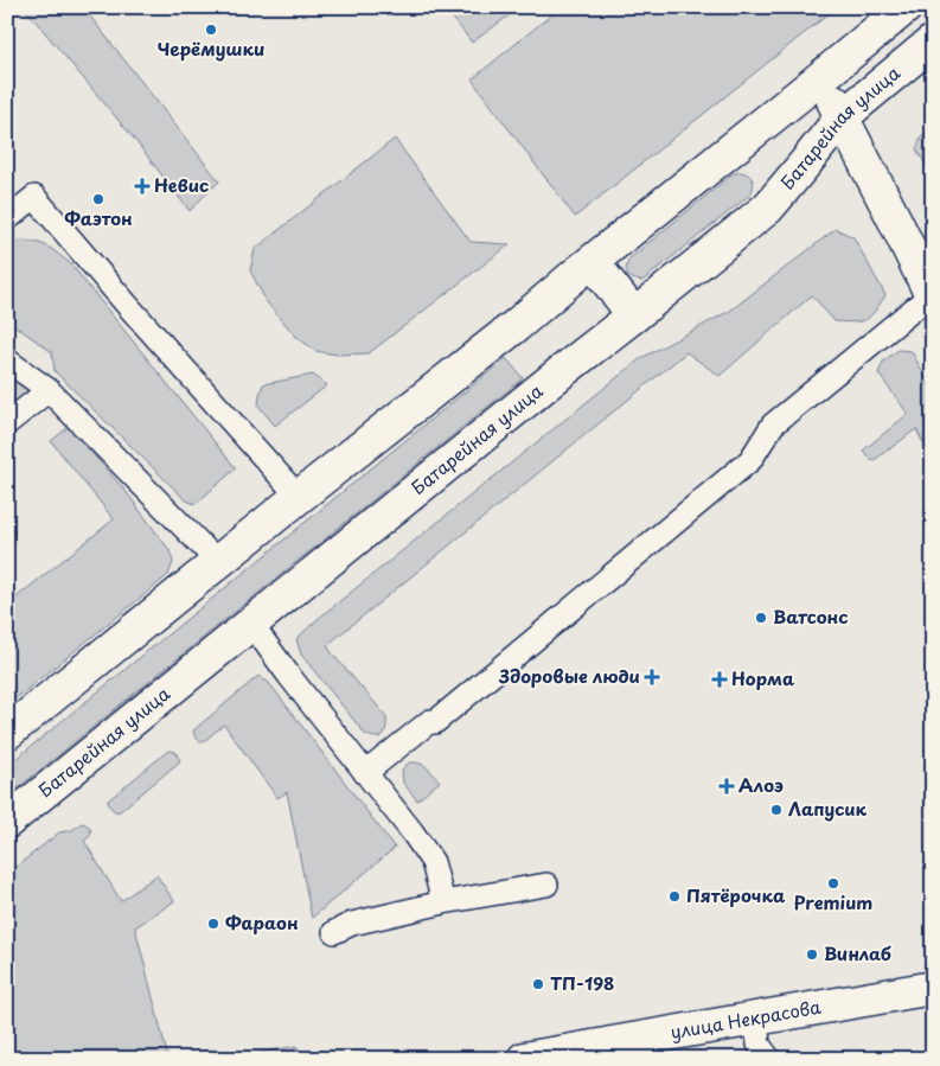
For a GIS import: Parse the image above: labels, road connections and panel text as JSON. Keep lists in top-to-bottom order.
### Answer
{
  "streets": {
    "street": ["Батарейная улица", "улица Некрасова"]
  },
  "places": {
    "other": [
      "Черёмушки",
      "Фаэтон",
      "Ватсонс",
      "Лапусик",
      "Premium",
      "Пятёрочка",
      "Фараон",
      "Винлаб",
      "ТП-198"
    ],
    "health": [
      "Невис",
      "Здоровые люди",
      "Норма",
      "Алоэ"
    ]
  }
}
